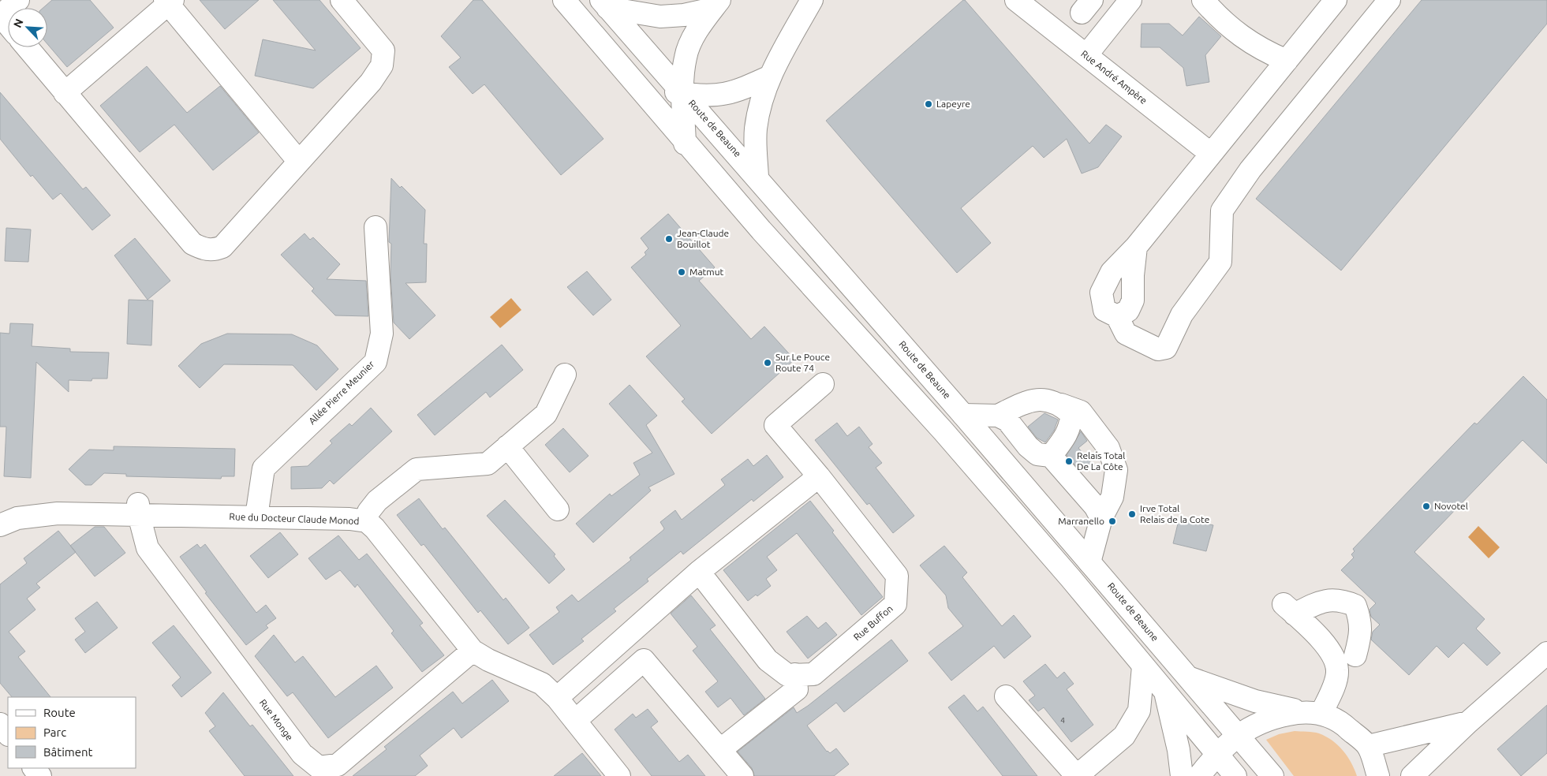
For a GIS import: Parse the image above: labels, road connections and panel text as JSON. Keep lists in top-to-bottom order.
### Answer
{
  "streets": {
    "street": [
      "Rue André Ampère",
      "Route de Beaune",
      "Allée Pierre Meunier",
      "Rue du Docteur Claude Monod",
      "Rue Buffon",
      "Rue Monge"
    ]
  },
  "crossings": [
    ["Allée Pierre Meunier", "Rue du Docteur Claude Monod"],
    ["Rue du Docteur Claude Monod", "Rue Monge"]
  ],
  "places": [
    "Lapeyre",
    "Jean-Claude Bouillot",
    "Matmut",
    "Sur Le Pouce Route 74",
    "Relais Total De La Côte",
    "Novotel",
    "Irve Total Relais de la Cote",
    "Marranello"
  ],
  "house_numbers": ["4"],
  "legend": ["Route", "Parc", "Bâtiment"],
  "north": "top left"
}
